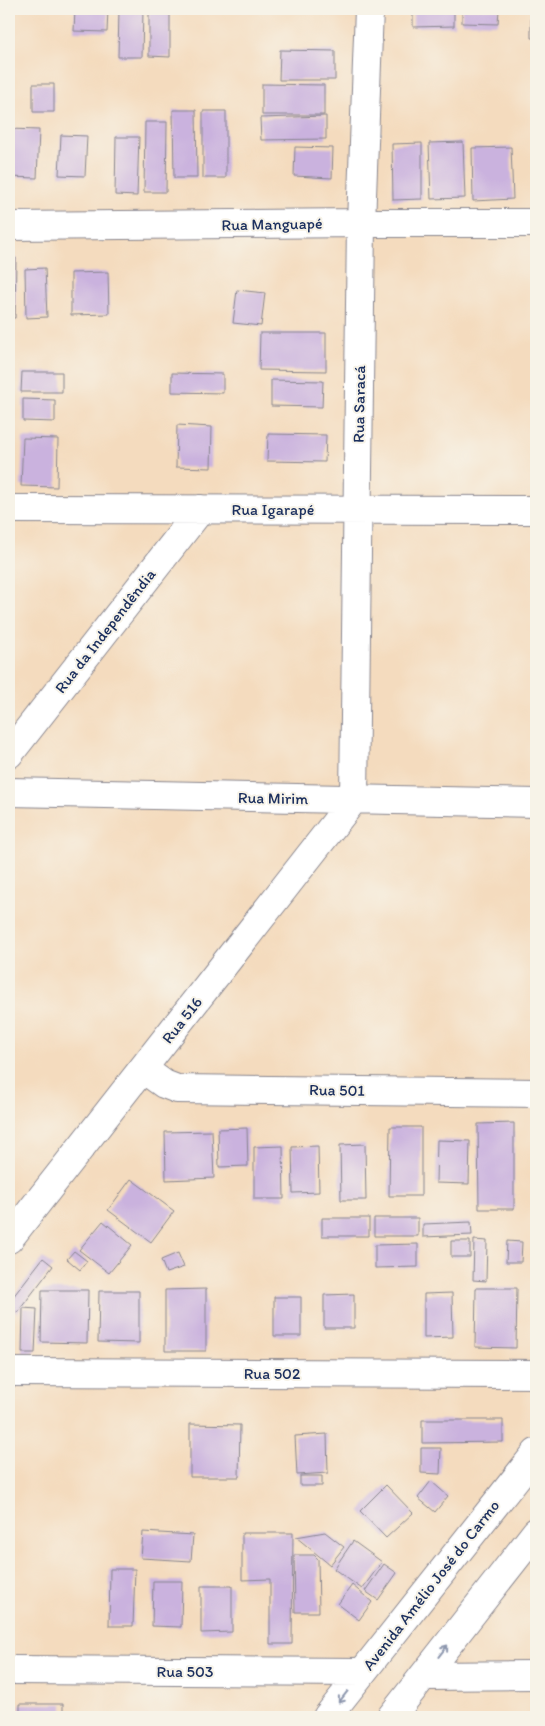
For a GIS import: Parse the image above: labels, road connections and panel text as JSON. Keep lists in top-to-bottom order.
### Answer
{
  "streets": {
    "street": [
      "Rua Manguapé",
      "Rua Saracá",
      "Rua Igarapé",
      "Rua da Independêndia",
      "Rua Mirim",
      "Rua 516",
      "Rua 501",
      "Rua 502",
      "Avenida Amélio José do Carmo",
      "Rua 503"
    ]
  },
  "crossings": [
    ["Rua Manguapé", "Rua Saracá"],
    ["Rua Saracá", "Rua Igarapé"],
    ["Rua Saracá", "Rua Mirim"],
    ["Rua Saracá", "Rua 516"],
    ["Rua Igarapé", "Rua da Independêndia"],
    ["Rua Mirim", "Rua 516"],
    ["Rua 516", "Rua 501"],
    ["Avenida Amélio José do Carmo", "Rua 503"]
  ]
}
